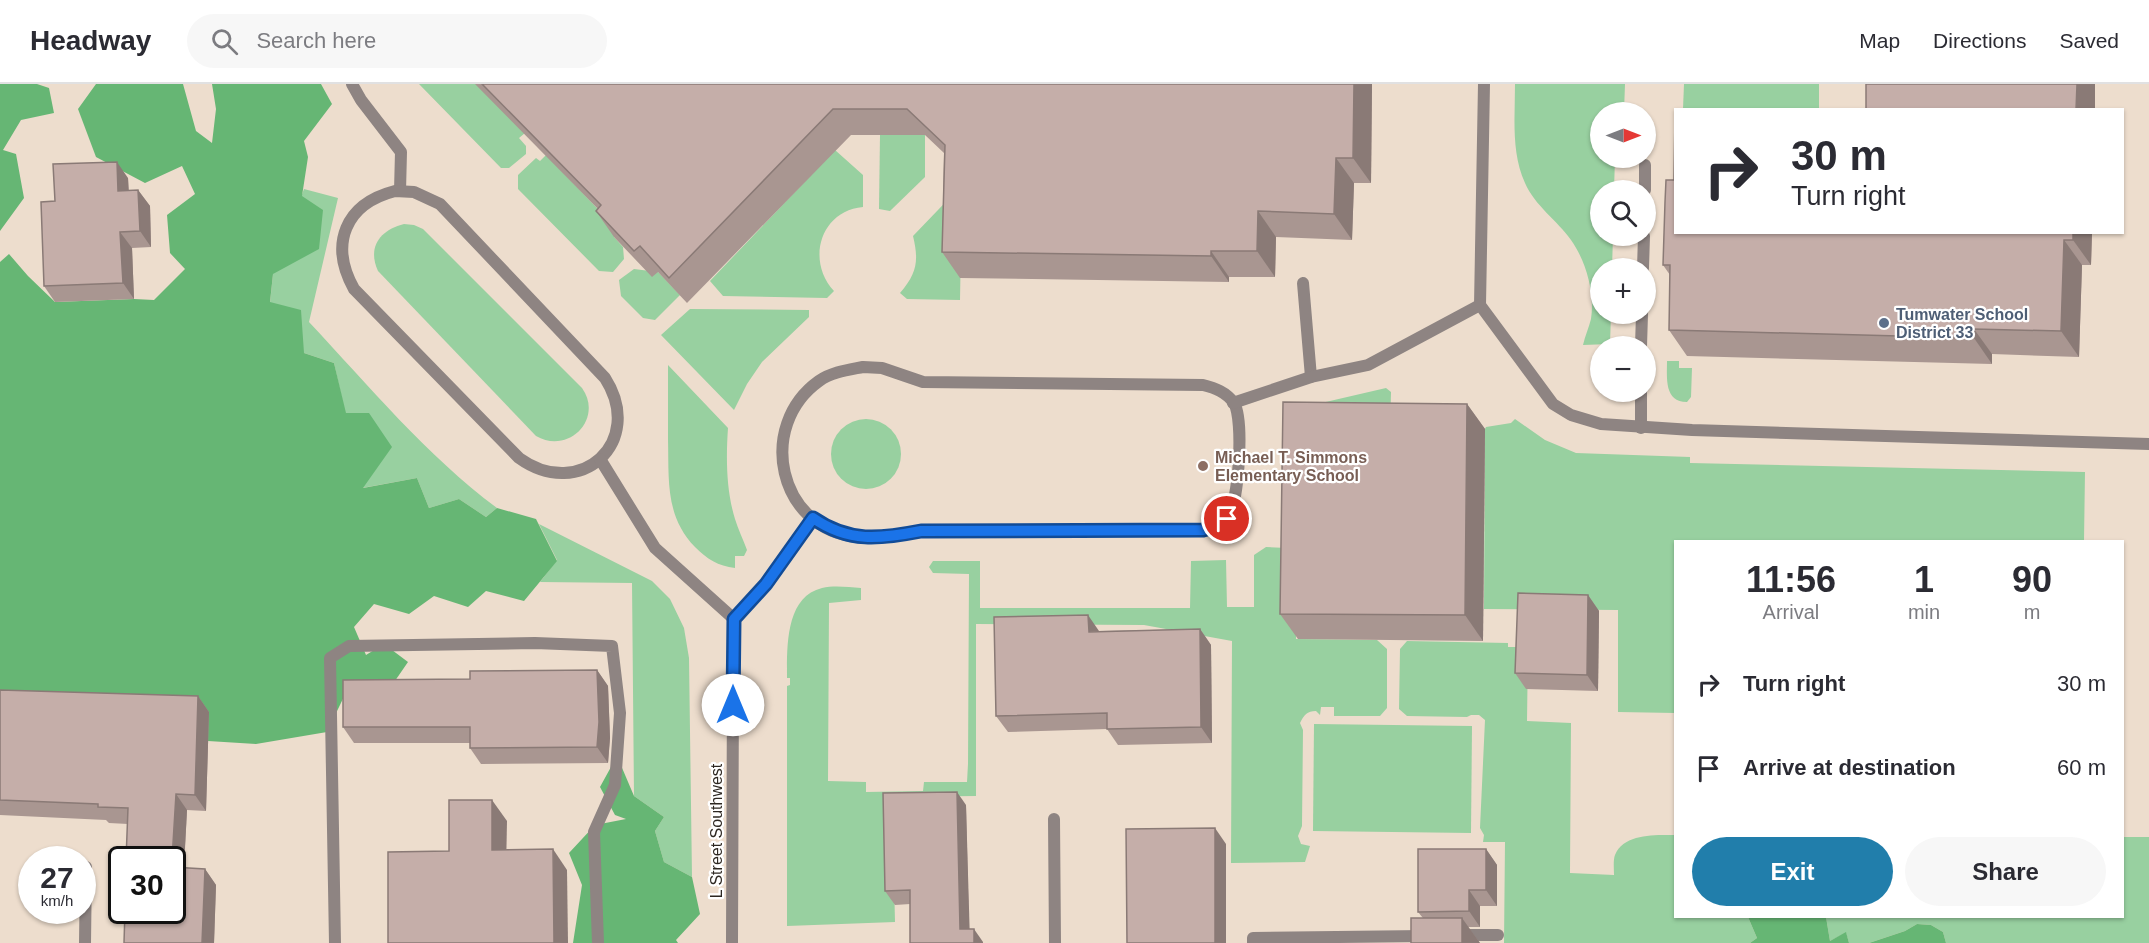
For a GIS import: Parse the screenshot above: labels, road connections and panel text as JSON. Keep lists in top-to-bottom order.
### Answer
{
  "streets": {
    "street": ["L Street Southwest"]
  },
  "places": ["Tumwater School District 33", "Michael T. Simmons Elementary School"],
  "north": "right",
  "page": {
    "header": "Headway",
    "search": "Search here",
    "nav": ["Map", "Directions", "Saved"],
    "map_buttons": ["+", "−"],
    "turn": ["30 m", "Turn right"],
    "eta": [
      "11:56",
      "Arrival",
      "1",
      "min",
      "90",
      "m"
    ],
    "list": [
      {
        "name": "Turn right",
        "value": "30 m"
      },
      {
        "name": "Arrive at destination",
        "value": "60 m"
      }
    ],
    "buttons": ["Exit", "Share"],
    "speed": "27 km/h",
    "limit": "30"
  }
}
